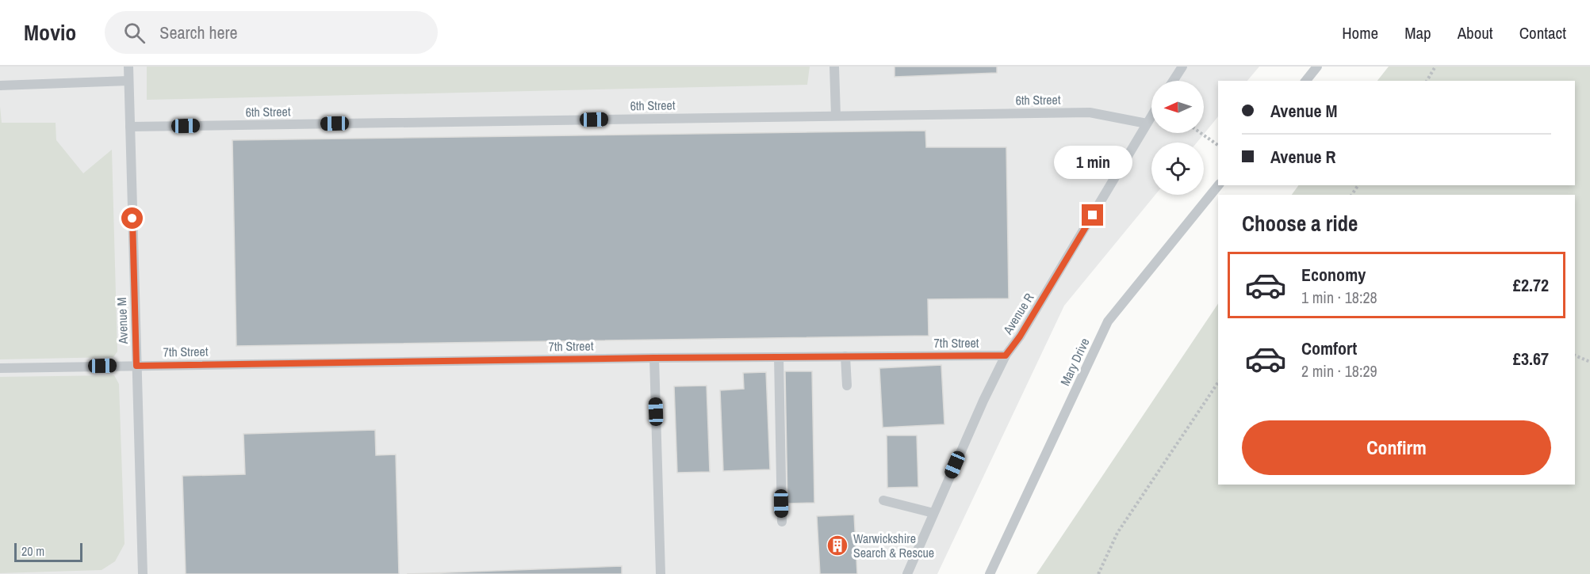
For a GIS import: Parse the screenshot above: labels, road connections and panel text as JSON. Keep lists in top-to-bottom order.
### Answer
{
  "streets": {
    "lane": [
      "6th Street",
      "Avenue R",
      "Avenue M",
      "7th Street",
      "Mary Drive"
    ]
  },
  "crossings": [
    ["6th Street", "Avenue R"],
    ["6th Street", "Avenue M"],
    ["Avenue R", "7th Street"],
    ["Avenue M", "7th Street"]
  ],
  "places": {
    "building": ["Warwickshire Search & Rescue"]
  },
  "scale_bar": "20 m",
  "north": "left",
  "page": {
    "header": "Movio",
    "search": "Search here",
    "nav": [
      "Home",
      "Map",
      "About",
      "Contact"
    ],
    "banner": ["Avenue M", "Avenue R"],
    "bubble": "1 min",
    "heading": "Choose a ride",
    "list": [
      {
        "name": "Economy",
        "note": "1 min · 18:28",
        "value": "£2.72"
      },
      {
        "name": "Comfort",
        "note": "2 min · 18:29",
        "value": "£3.67"
      }
    ],
    "buttons": "Confirm",
    "scale": "20 m"
  }
}
